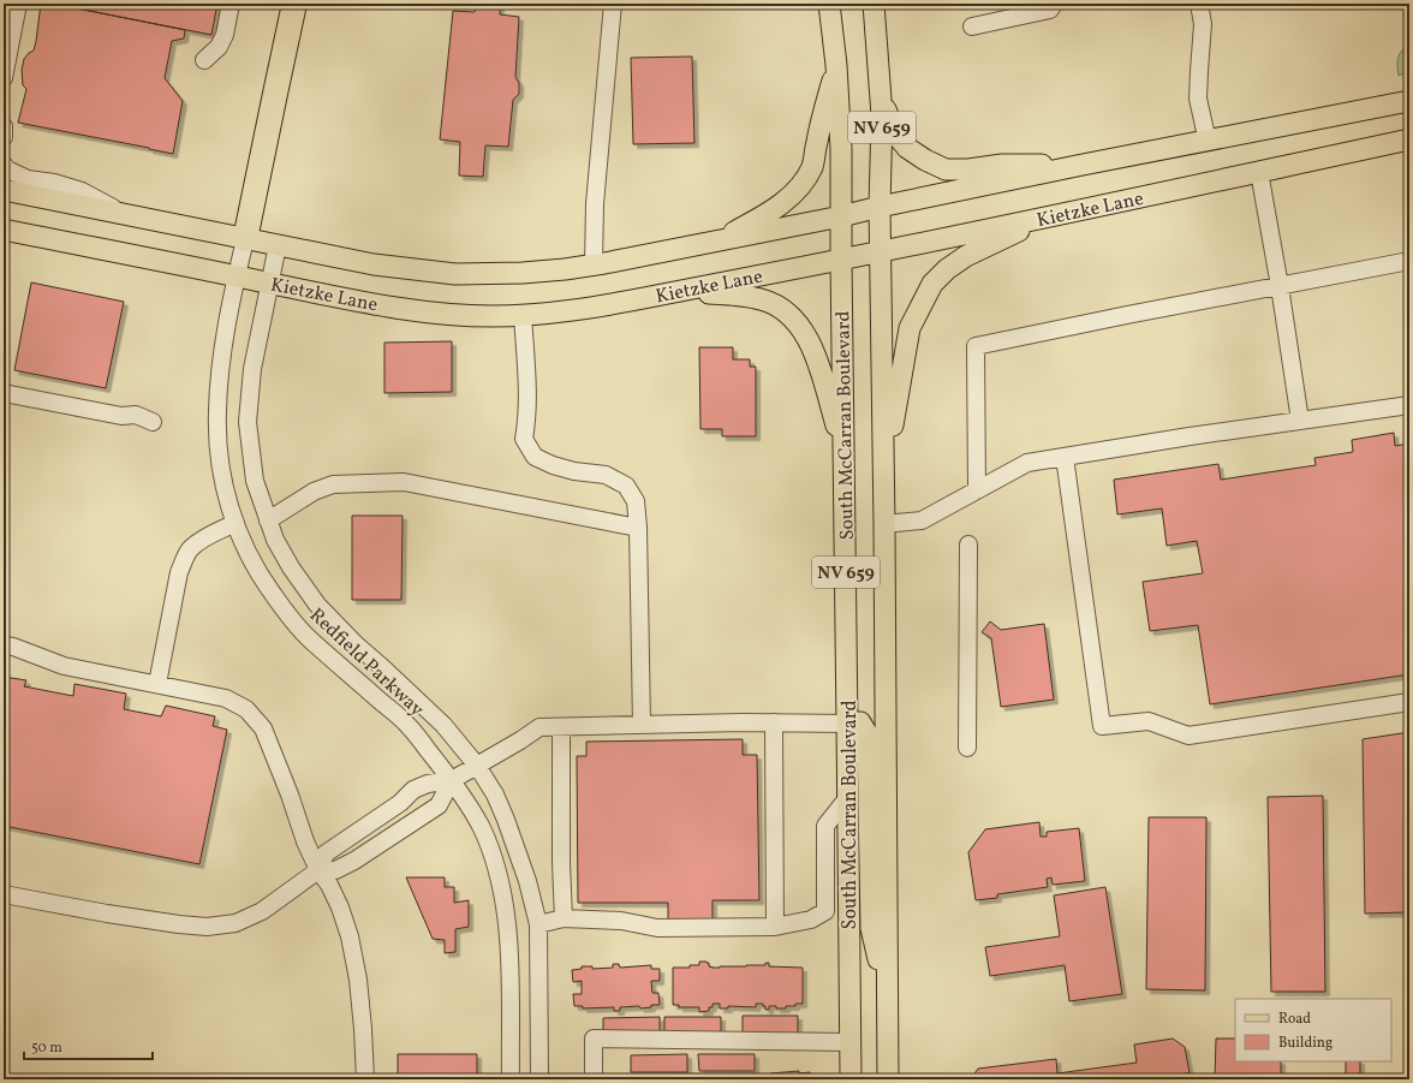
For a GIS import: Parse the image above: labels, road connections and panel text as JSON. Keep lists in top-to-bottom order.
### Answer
{
  "streets": {
    "main road": ["NV 659", "Kietzke Lane", "South McCarran Boulevard"],
    "street": ["Redfield Parkway"]
  },
  "crossings": [
    ["Kietzke Lane", "South McCarran Boulevard"],
    ["Kietzke Lane", "Redfield Parkway"]
  ],
  "legend": ["Road", "Building"],
  "scale_bar": "50 m"
}
